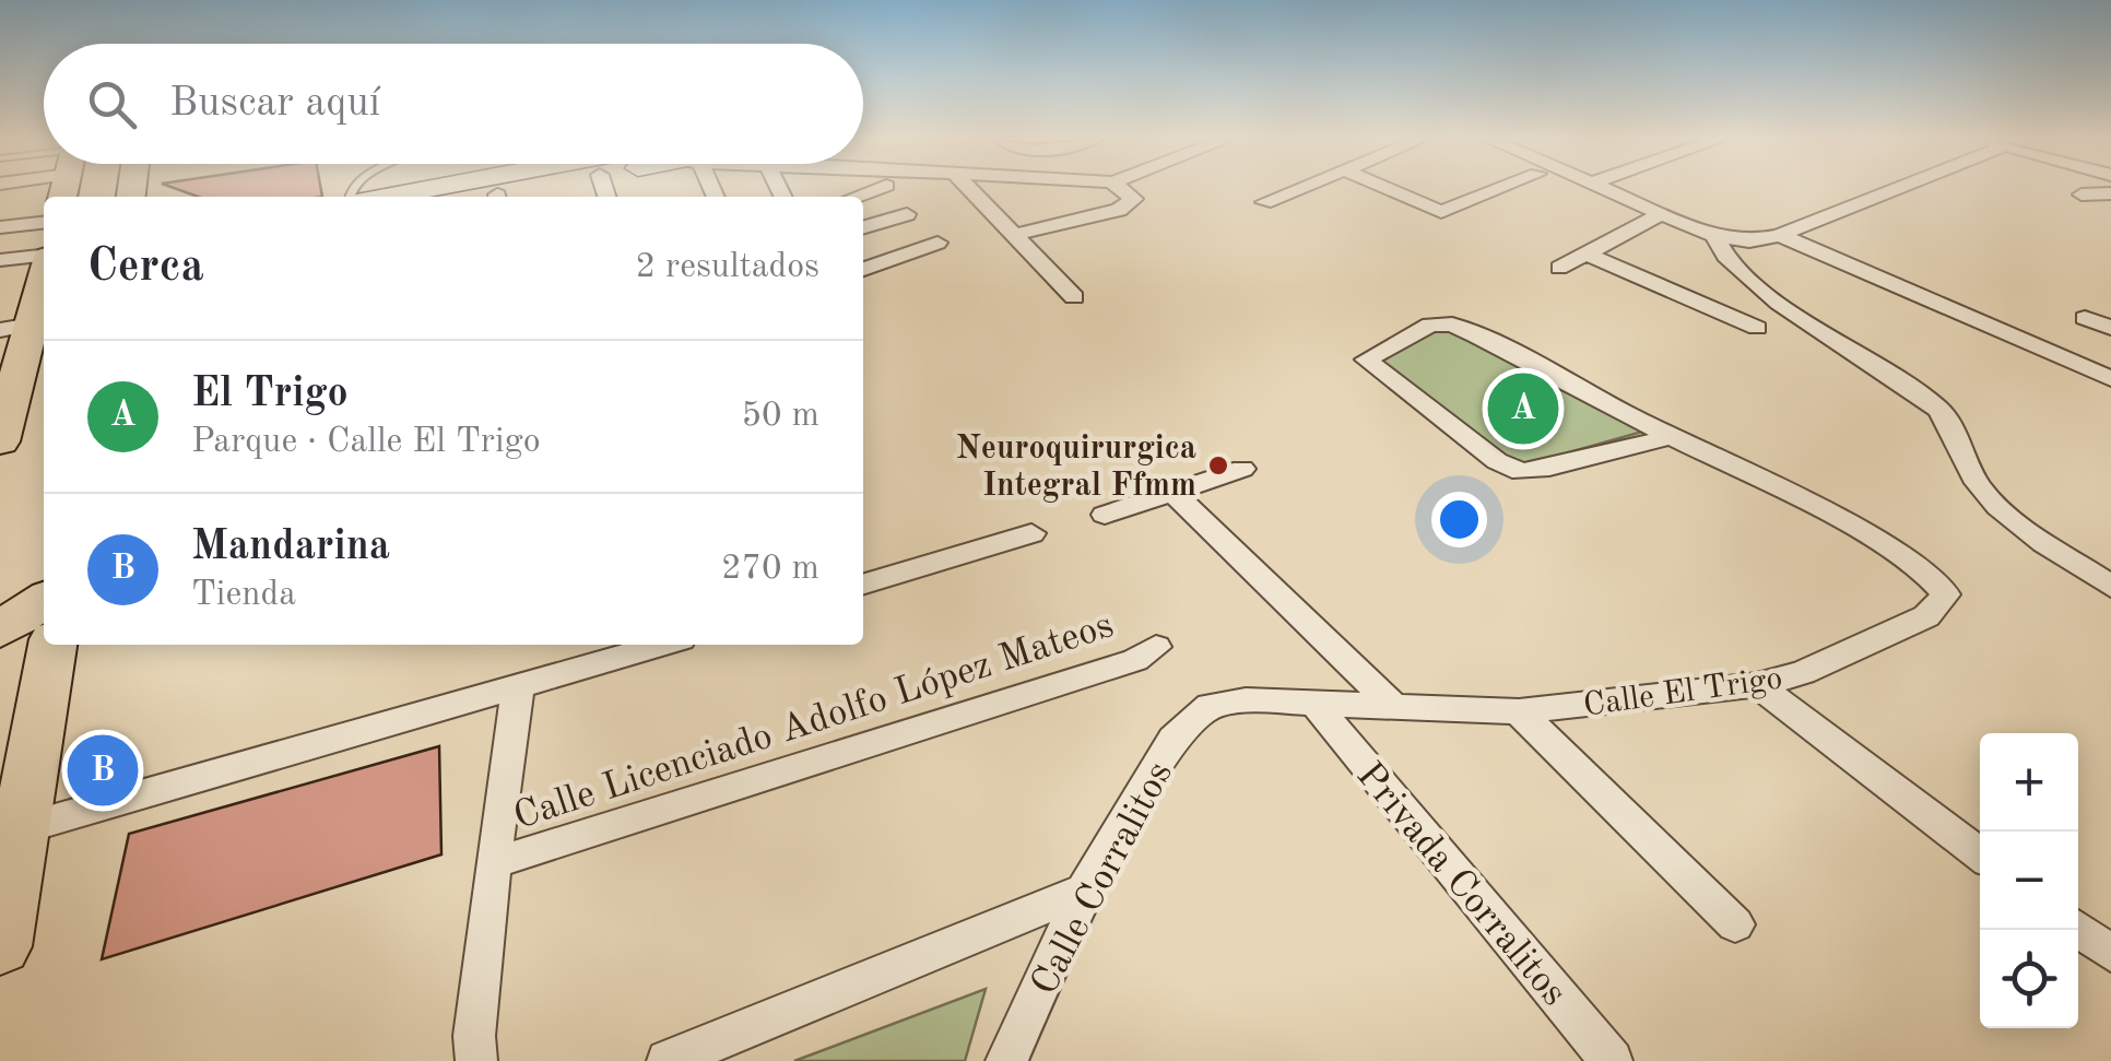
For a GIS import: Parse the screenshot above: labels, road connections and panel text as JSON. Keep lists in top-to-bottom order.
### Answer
{
  "streets": {
    "street": [
      "Calle El Trigo",
      "Calle Licenciado Adolfo López Mateos",
      "Calle Corralitos",
      "Privada Corralitos"
    ]
  },
  "crossings": [
    ["Calle El Trigo", "Calle Corralitos"],
    ["Calle El Trigo", "Privada Corralitos"]
  ],
  "places": ["Neuroquirurgica Integral Ffmm"],
  "page": {
    "search": "Buscar aquí",
    "heading": ["Cerca", "2 resultados"],
    "list": [
      {
        "mark": "A",
        "name": "El Trigo",
        "note": "Parque · Calle El Trigo",
        "value": "50 m"
      },
      {
        "mark": "B",
        "name": "Mandarina",
        "note": "Tienda",
        "value": "270 m"
      }
    ],
    "pins": ["A", "B"],
    "map_buttons": ["+", "−"]
  }
}
